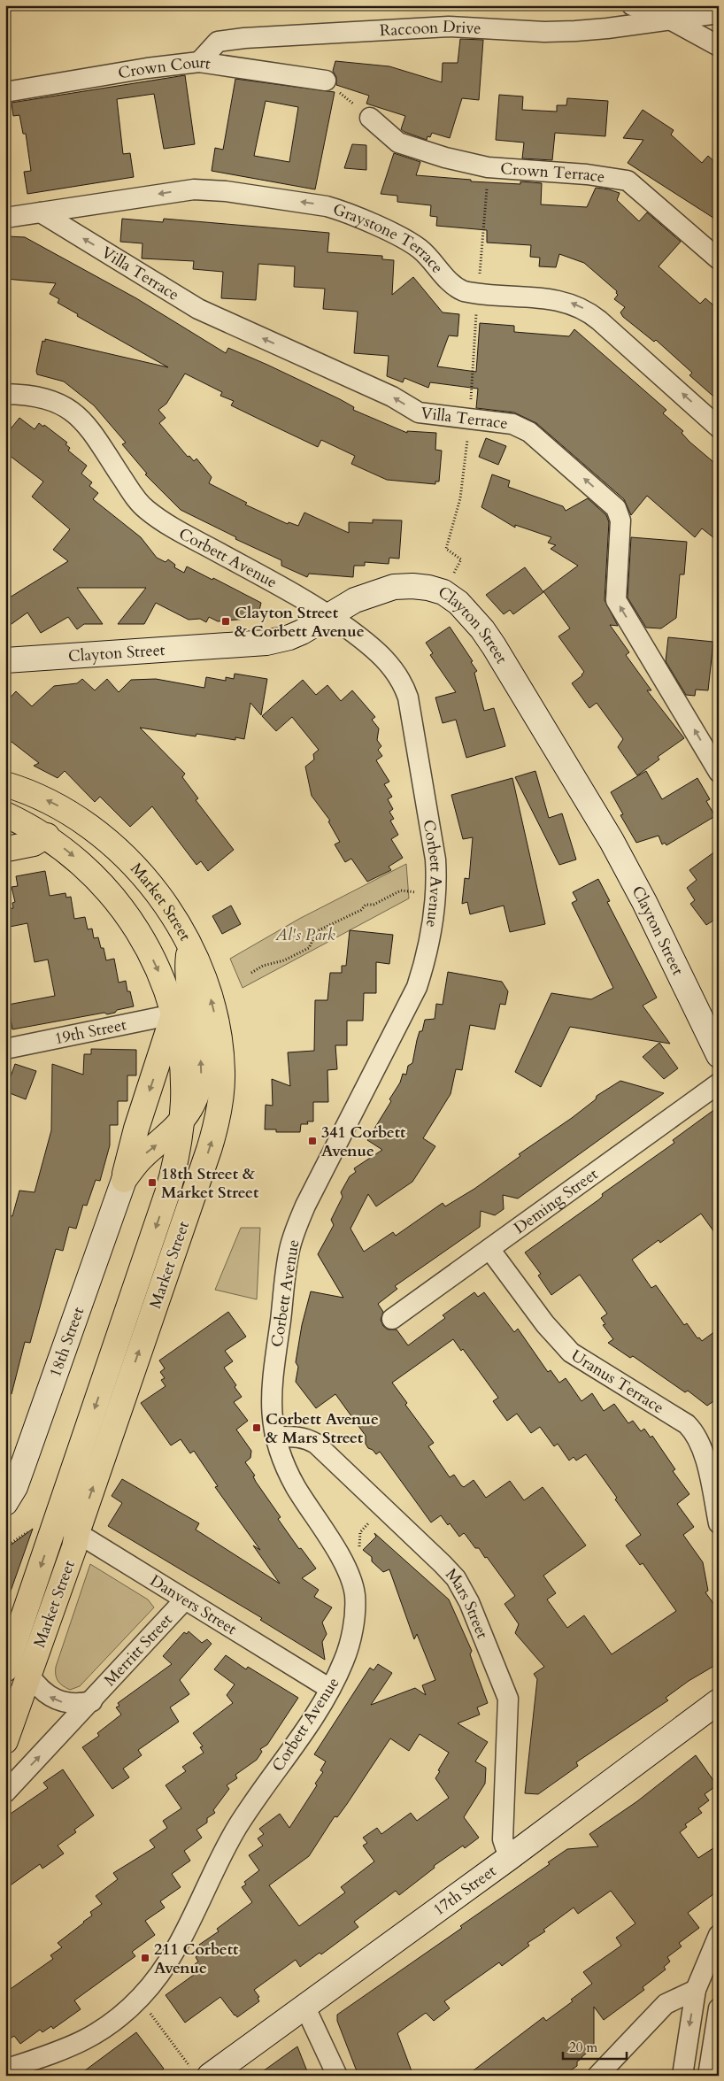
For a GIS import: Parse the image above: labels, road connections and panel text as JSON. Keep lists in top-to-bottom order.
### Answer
{
  "streets": {
    "main road": [
      "Clayton Street",
      "Market Street",
      "18th Street",
      "17th Street"
    ],
    "street": [
      "Raccoon Drive",
      "Crown Court",
      "Crown Terrace",
      "Graystone Terrace",
      "Villa Terrace",
      "Corbett Avenue",
      "19th Street",
      "Deming Street",
      "Uranus Terrace",
      "Danvers Street",
      "Mars Street",
      "Merritt Street"
    ]
  },
  "crossings": [
    ["Raccoon Drive", "Crown Court"],
    ["Graystone Terrace", "Villa Terrace"],
    ["Corbett Avenue", "Clayton Street"],
    ["Corbett Avenue", "Danvers Street"],
    ["Corbett Avenue", "Mars Street"],
    ["Market Street", "19th Street"],
    ["Market Street", "Danvers Street"],
    ["Market Street", "Merritt Street"],
    ["Deming Street", "Uranus Terrace"],
    ["Danvers Street", "Merritt Street"],
    ["Mars Street", "17th Street"]
  ],
  "one_way": ["Graystone Terrace", "Villa Terrace"],
  "parks": ["Al's Park"],
  "places": {
    "transit": [
      "Clayton Street & Corbett Avenue",
      "341 Corbett Avenue",
      "18th Street & Market Street",
      "Corbett Avenue & Mars Street",
      "211 Corbett Avenue"
    ]
  },
  "scale_bar": "20 m"
}
